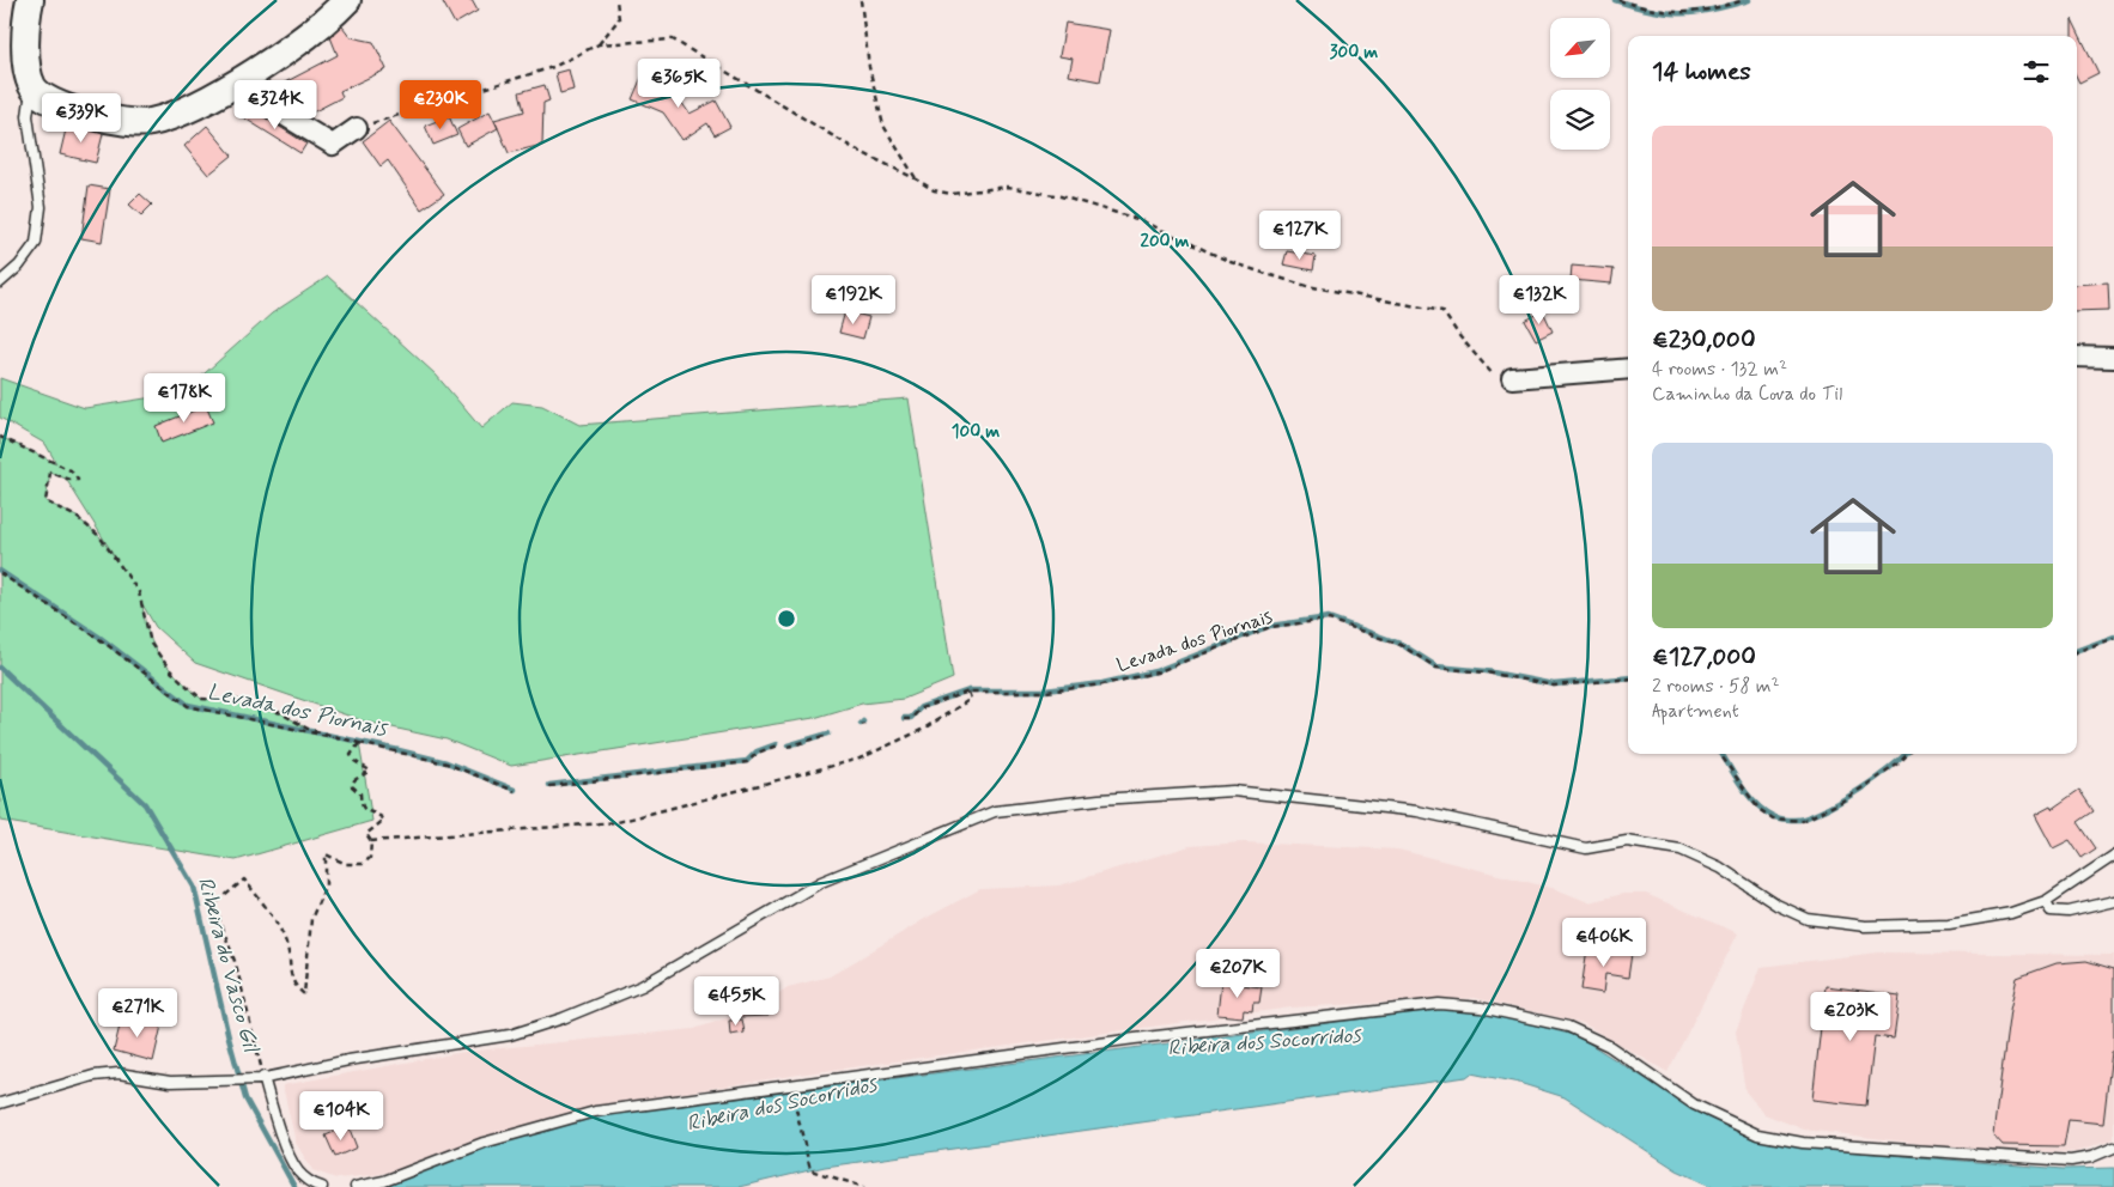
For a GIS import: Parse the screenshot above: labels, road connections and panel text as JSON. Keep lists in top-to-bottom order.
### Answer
{
  "streets": {
    "path": ["Levada dos Piornais"]
  },
  "water": ["Levada dos Piornais", "Ribeira do Vasco Gil", "Ribeira dos Socorridos"],
  "north": "bottom left",
  "page": {
    "heading": "14 homes",
    "price": [
      "€365K",
      "€324K",
      "€230K",
      "€339K",
      "€127K",
      "€192K",
      "€132K",
      "€178K",
      "€406K",
      "€207K",
      "€455K",
      "€271K",
      "€203K",
      "€104K"
    ],
    "list": [
      {
        "name": "€230,000",
        "note": "4 rooms · 132 m² · Caminho da Cova do Til"
      },
      {
        "name": "€127,000",
        "note": "2 rooms · 58 m² · Apartment"
      }
    ]
  },
  "rings": ["300 m", "200 m", "100 m"]
}
